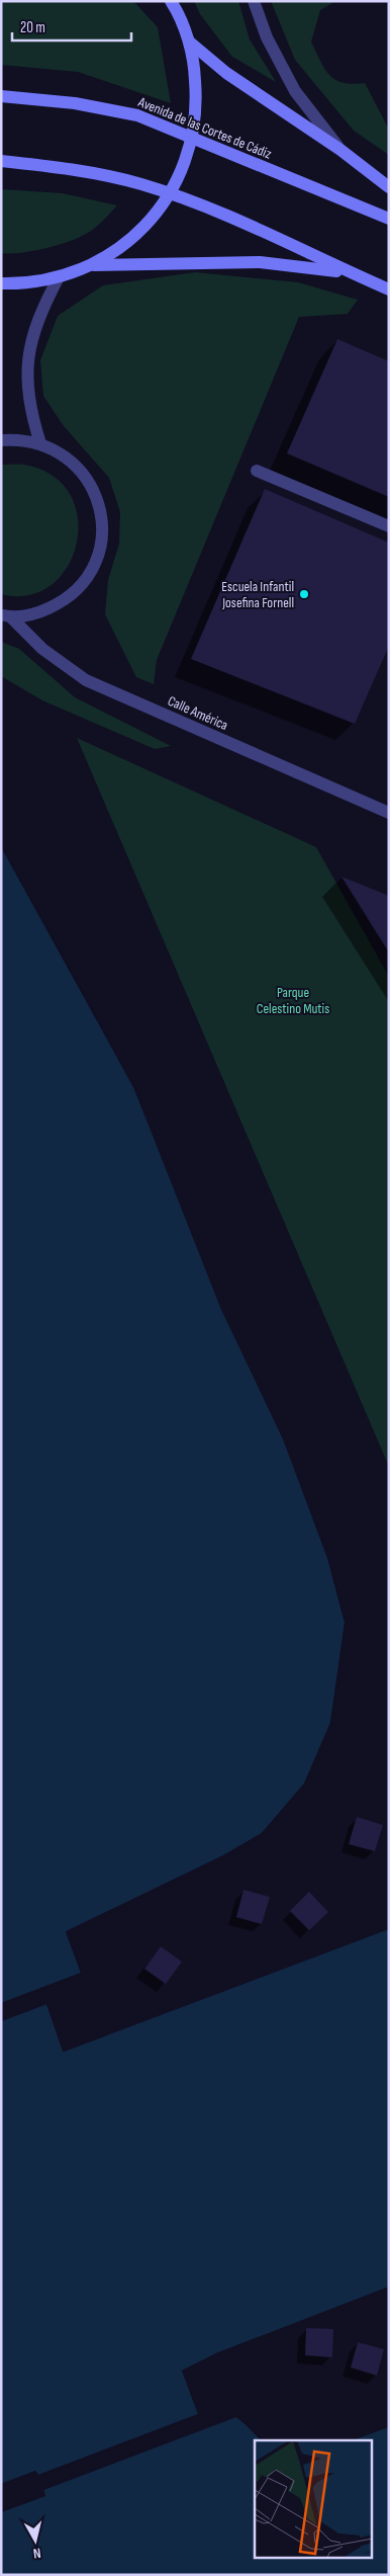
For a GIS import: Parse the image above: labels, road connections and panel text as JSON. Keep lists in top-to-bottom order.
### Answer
{
  "streets": {
    "main road": ["Avenida de las Cortes de Cádiz"],
    "street": ["Calle América"]
  },
  "parks": ["Parque Celestino Mutis"],
  "places": ["Escuela Infantil Josefina Fornell"],
  "scale_bar": "20 m",
  "north": "bottom"
}
